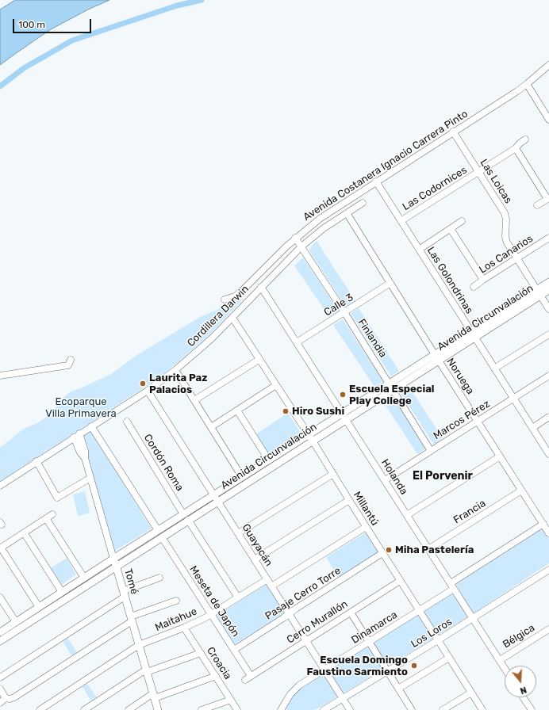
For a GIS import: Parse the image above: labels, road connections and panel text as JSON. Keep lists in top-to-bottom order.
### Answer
{
  "streets": {
    "street": [
      "Avenida Costanera Ignacio Carrera Pinto",
      "Las Loicas",
      "Las Codornices",
      "Los Canarios",
      "Las Golondrinas",
      "Calle 3",
      "Cordillera Darwin",
      "Avenida Circunvalación",
      "Finlandia",
      "Noruega",
      "Marcos Pérez",
      "Cordón Roma",
      "Holanda",
      "Millantú",
      "Francia",
      "Guayacán",
      "Tomé",
      "Pasaje Cerro Torre",
      "Meseta de Japón",
      "Maitahue",
      "Cerro Murallón",
      "Dinamarca",
      "Los Loros",
      "Bélgica",
      "Croacia"
    ]
  },
  "crossings": [
    ["Avenida Costanera Ignacio Carrera Pinto", "Las Loicas"],
    ["Avenida Costanera Ignacio Carrera Pinto", "Las Golondrinas"],
    ["Avenida Costanera Ignacio Carrera Pinto", "Finlandia"],
    ["Las Loicas", "Las Codornices"],
    ["Las Loicas", "Los Canarios"],
    ["Las Loicas", "Avenida Circunvalación"],
    ["Las Codornices", "Las Golondrinas"],
    ["Las Golondrinas", "Avenida Circunvalación"],
    ["Las Golondrinas", "Marcos Pérez"],
    ["Calle 3", "Finlandia"],
    ["Calle 3", "Noruega"],
    ["Calle 3", "Holanda"],
    ["Cordillera Darwin", "Finlandia"],
    ["Cordillera Darwin", "Noruega"],
    ["Cordillera Darwin", "Holanda"],
    ["Cordillera Darwin", "Millantú"],
    ["Cordillera Darwin", "Guayacán"],
    ["Cordillera Darwin", "Tomé"],
    ["Cordillera Darwin", "Meseta de Japón"],
    ["Avenida Circunvalación", "Finlandia"],
    ["Avenida Circunvalación", "Noruega"],
    ["Avenida Circunvalación", "Cordón Roma"],
    ["Avenida Circunvalación", "Holanda"],
    ["Avenida Circunvalación", "Millantú"],
    ["Avenida Circunvalación", "Guayacán"],
    ["Avenida Circunvalación", "Tomé"],
    ["Avenida Circunvalación", "Meseta de Japón"],
    ["Finlandia", "Marcos Pérez"],
    ["Noruega", "Marcos Pérez"],
    ["Noruega", "Francia"],
    ["Noruega", "Dinamarca"],
    ["Marcos Pérez", "Holanda"],
    ["Cordón Roma", "Maitahue"],
    ["Holanda", "Francia"],
    ["Holanda", "Dinamarca"],
    ["Holanda", "Los Loros"],
    ["Holanda", "Bélgica"],
    ["Millantú", "Pasaje Cerro Torre"],
    ["Millantú", "Cerro Murallón"],
    ["Millantú", "Dinamarca"],
    ["Millantú", "Los Loros"],
    ["Guayacán", "Pasaje Cerro Torre"],
    ["Guayacán", "Maitahue"],
    ["Guayacán", "Cerro Murallón"],
    ["Guayacán", "Dinamarca"],
    ["Guayacán", "Los Loros"],
    ["Tomé", "Maitahue"],
    ["Pasaje Cerro Torre", "Meseta de Japón"],
    ["Meseta de Japón", "Maitahue"],
    ["Meseta de Japón", "Cerro Murallón"],
    ["Maitahue", "Croacia"]
  ],
  "districts": ["El Porvenir"],
  "parks": ["Ecoparque Villa Primavera"],
  "places": [
    "Laurita Paz Palacios",
    "Escuela Especial Play College",
    "Hiro Sushi",
    "Miha Pastelería",
    "Escuela Domingo Faustino Sarmiento"
  ],
  "scale_bar": "100 m",
  "north": "bottom"
}
